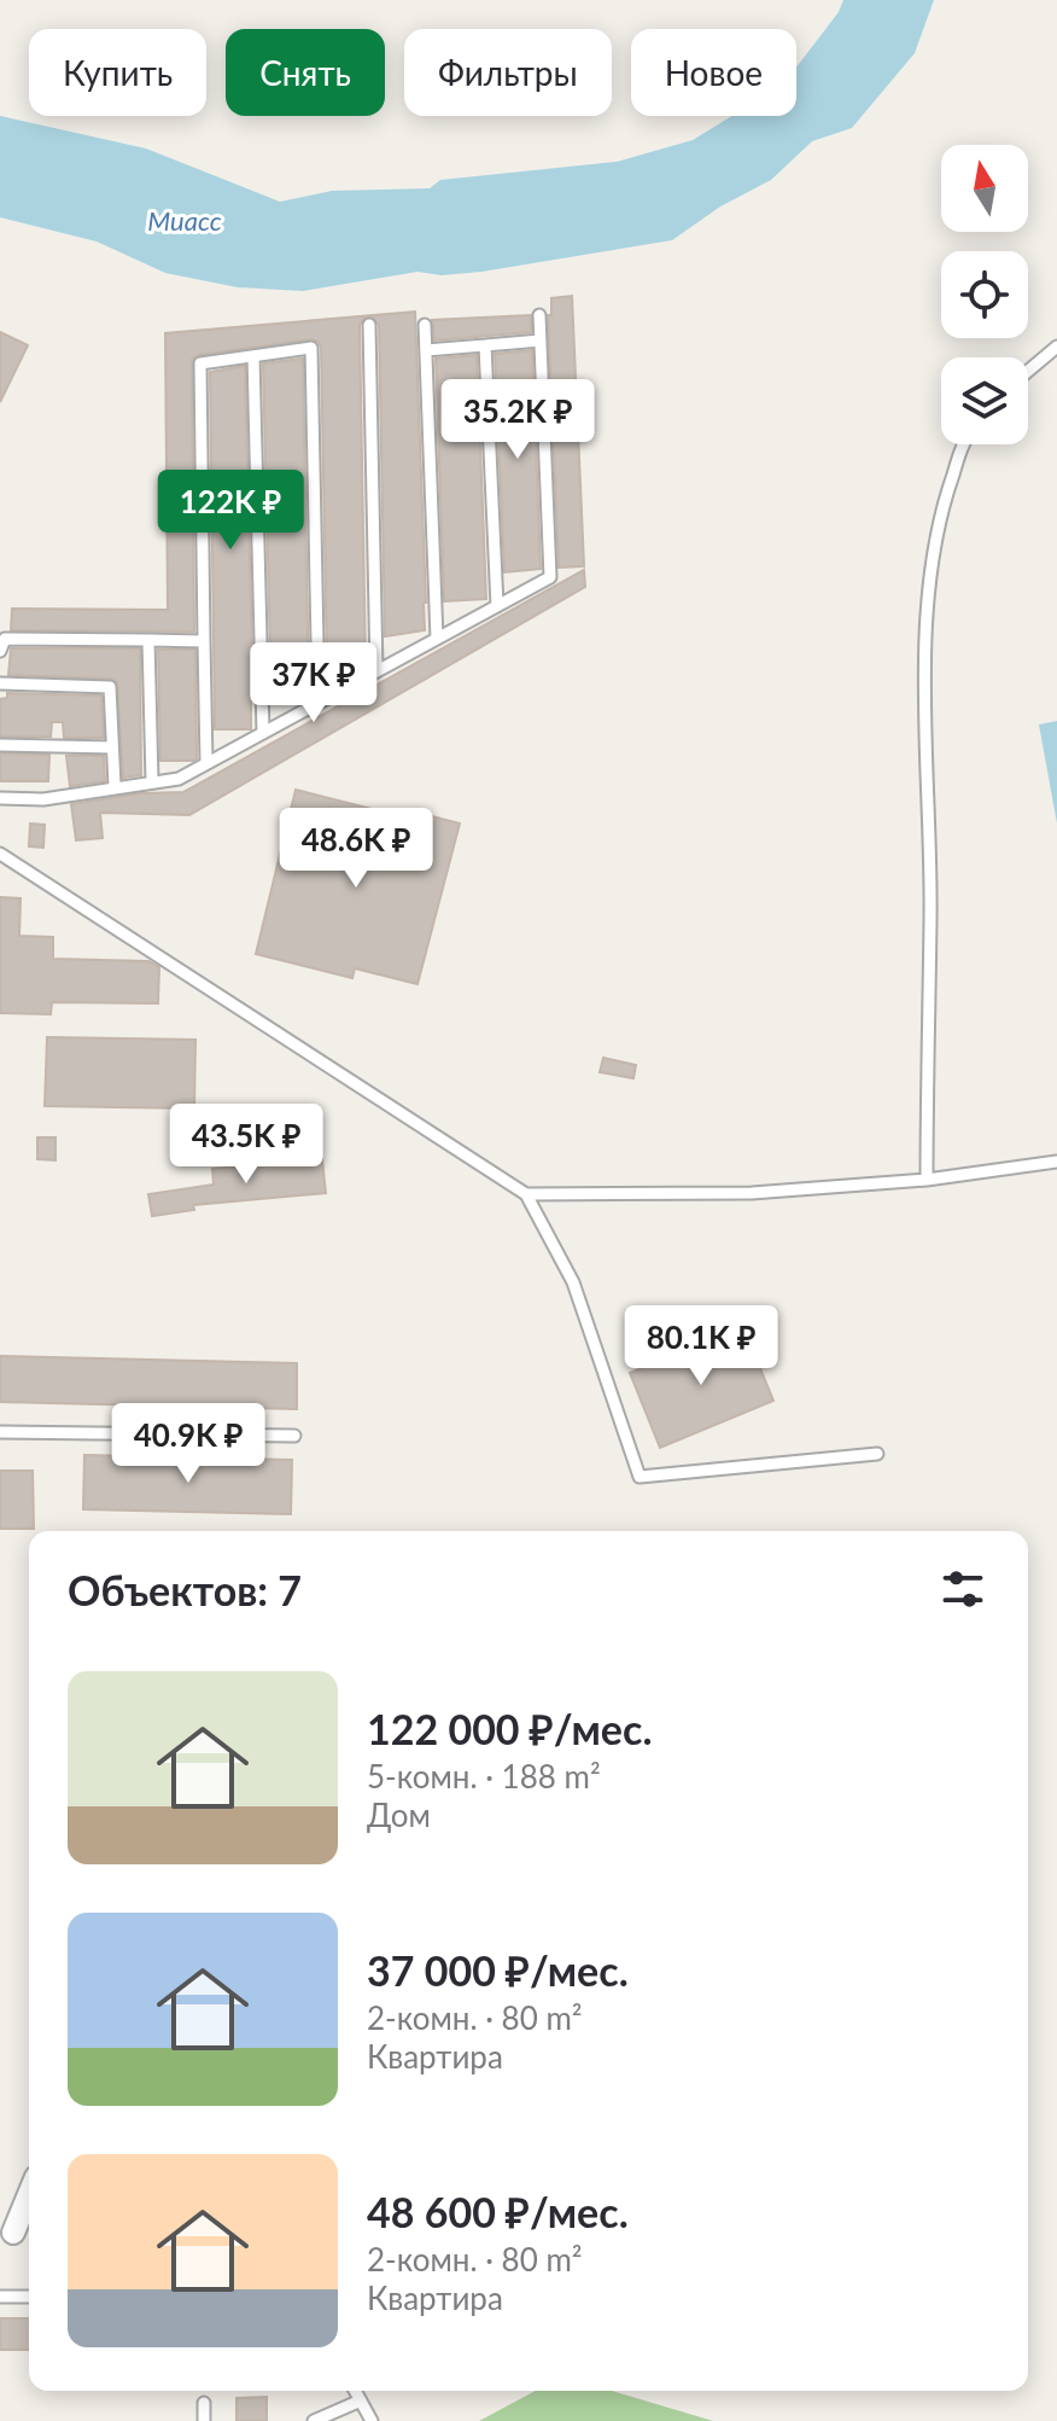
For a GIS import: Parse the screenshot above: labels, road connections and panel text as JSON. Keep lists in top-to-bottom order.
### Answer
{
  "water": ["Миасс"],
  "north": "top",
  "page": {
    "chip": [
      "Купить",
      "Снять",
      "Фильтры",
      "Новое"
    ],
    "price": [
      "35.2K ₽",
      "122K ₽",
      "37K ₽",
      "48.6K ₽",
      "43.5K ₽",
      "80.1K ₽",
      "40.9K ₽"
    ],
    "heading": "Объектов: 7",
    "list": [
      {
        "name": "122 000 ₽/мес.",
        "note": "5-комн. · 188 m² · Дом"
      },
      {
        "name": "37 000 ₽/мес.",
        "note": "2-комн. · 80 m² · Квартира"
      },
      {
        "name": "48 600 ₽/мес.",
        "note": "2-комн. · 80 m² · Квартира"
      }
    ]
  }
}
